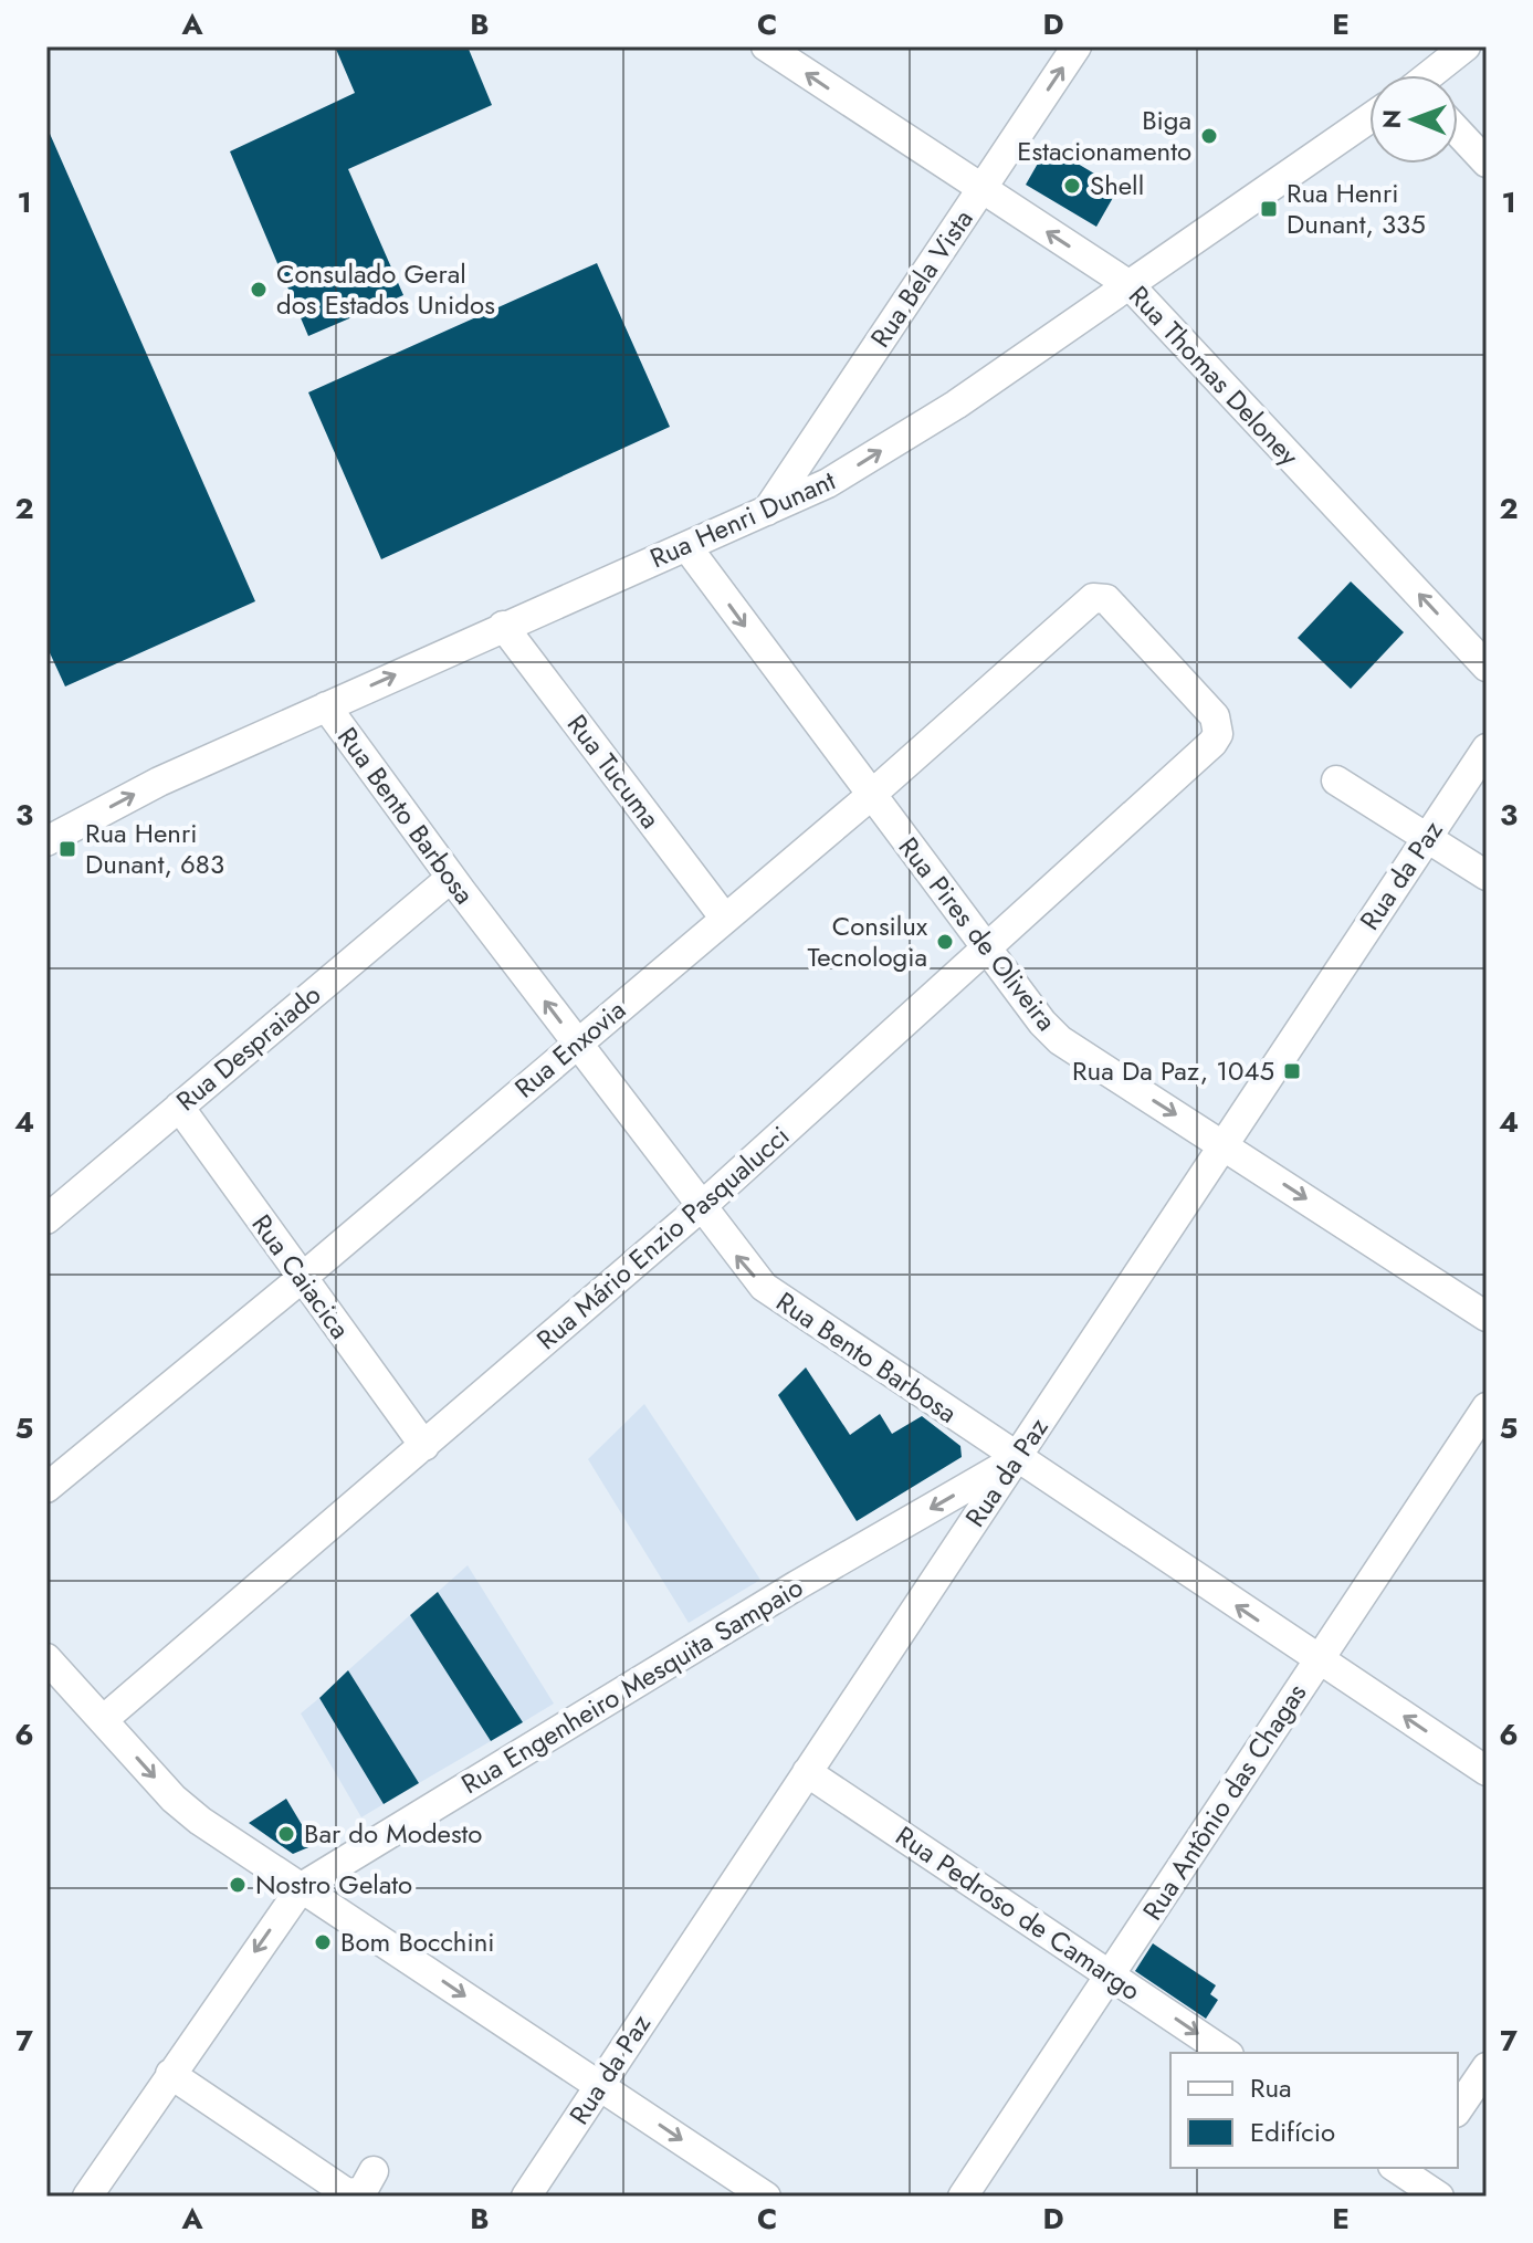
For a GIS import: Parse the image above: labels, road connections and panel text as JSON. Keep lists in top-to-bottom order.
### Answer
{
  "streets": {
    "street": [
      "Rua Bela Vista",
      "Rua Thomas Deloney",
      "Rua Henri Dunant",
      "Rua Tucuma",
      "Rua Bento Barbosa",
      "Rua da Paz",
      "Rua Pires de Oliveira",
      "Rua Despraiado",
      "Rua Enxovia",
      "Rua Mário Enzio Pasqualucci",
      "Rua Caiacica",
      "Rua Engenheiro Mesquita Sampaio",
      "Rua Antônio das Chagas",
      "Rua Pedroso de Camargo"
    ]
  },
  "crossings": [
    ["Rua Bela Vista", "Rua Thomas Deloney"],
    ["Rua Bela Vista", "Rua Henri Dunant"],
    ["Rua Thomas Deloney", "Rua Henri Dunant"],
    ["Rua Henri Dunant", "Rua Tucuma"],
    ["Rua Henri Dunant", "Rua Bento Barbosa"],
    ["Rua Henri Dunant", "Rua Pires de Oliveira"],
    ["Rua Tucuma", "Rua Enxovia"],
    ["Rua Bento Barbosa", "Rua da Paz"],
    ["Rua Bento Barbosa", "Rua Despraiado"],
    ["Rua Bento Barbosa", "Rua Enxovia"],
    ["Rua Bento Barbosa", "Rua Mário Enzio Pasqualucci"],
    ["Rua Bento Barbosa", "Rua Engenheiro Mesquita Sampaio"],
    ["Rua Bento Barbosa", "Rua Antônio das Chagas"],
    ["Rua da Paz", "Rua Pires de Oliveira"],
    ["Rua da Paz", "Rua Engenheiro Mesquita Sampaio"],
    ["Rua da Paz", "Rua Pedroso de Camargo"],
    ["Rua Pires de Oliveira", "Rua Enxovia"],
    ["Rua Pires de Oliveira", "Rua Mário Enzio Pasqualucci"],
    ["Rua Despraiado", "Rua Caiacica"],
    ["Rua Enxovia", "Rua Mário Enzio Pasqualucci"],
    ["Rua Enxovia", "Rua Caiacica"],
    ["Rua Mário Enzio Pasqualucci", "Rua Caiacica"],
    ["Rua Antônio das Chagas", "Rua Pedroso de Camargo"]
  ],
  "one_way": [
    "Rua Thomas Deloney",
    "Rua Henri Dunant",
    "Rua Bento Barbosa",
    "Rua Pires de Oliveira",
    "Rua Engenheiro Mesquita Sampaio"
  ],
  "places": {
    "other": [
      "Biga Estacionamento",
      "Shell",
      "Consulado Geral dos Estados Unidos",
      "Consilux Tecnologia",
      "Bar do Modesto",
      "Nostro Gelato",
      "Bom Bocchini"
    ],
    "transit": ["Rua Henri Dunant, 335", "Rua Henri Dunant, 683", "Rua Da Paz, 1045"]
  },
  "legend": ["Rua", "Edifício"],
  "north": "left",
  "grid": {
    "columns": [
      "A",
      "B",
      "C",
      "D",
      "E"
    ],
    "rows": [
      "1",
      "2",
      "3",
      "4",
      "5",
      "6",
      "7"
    ]
  }
}
